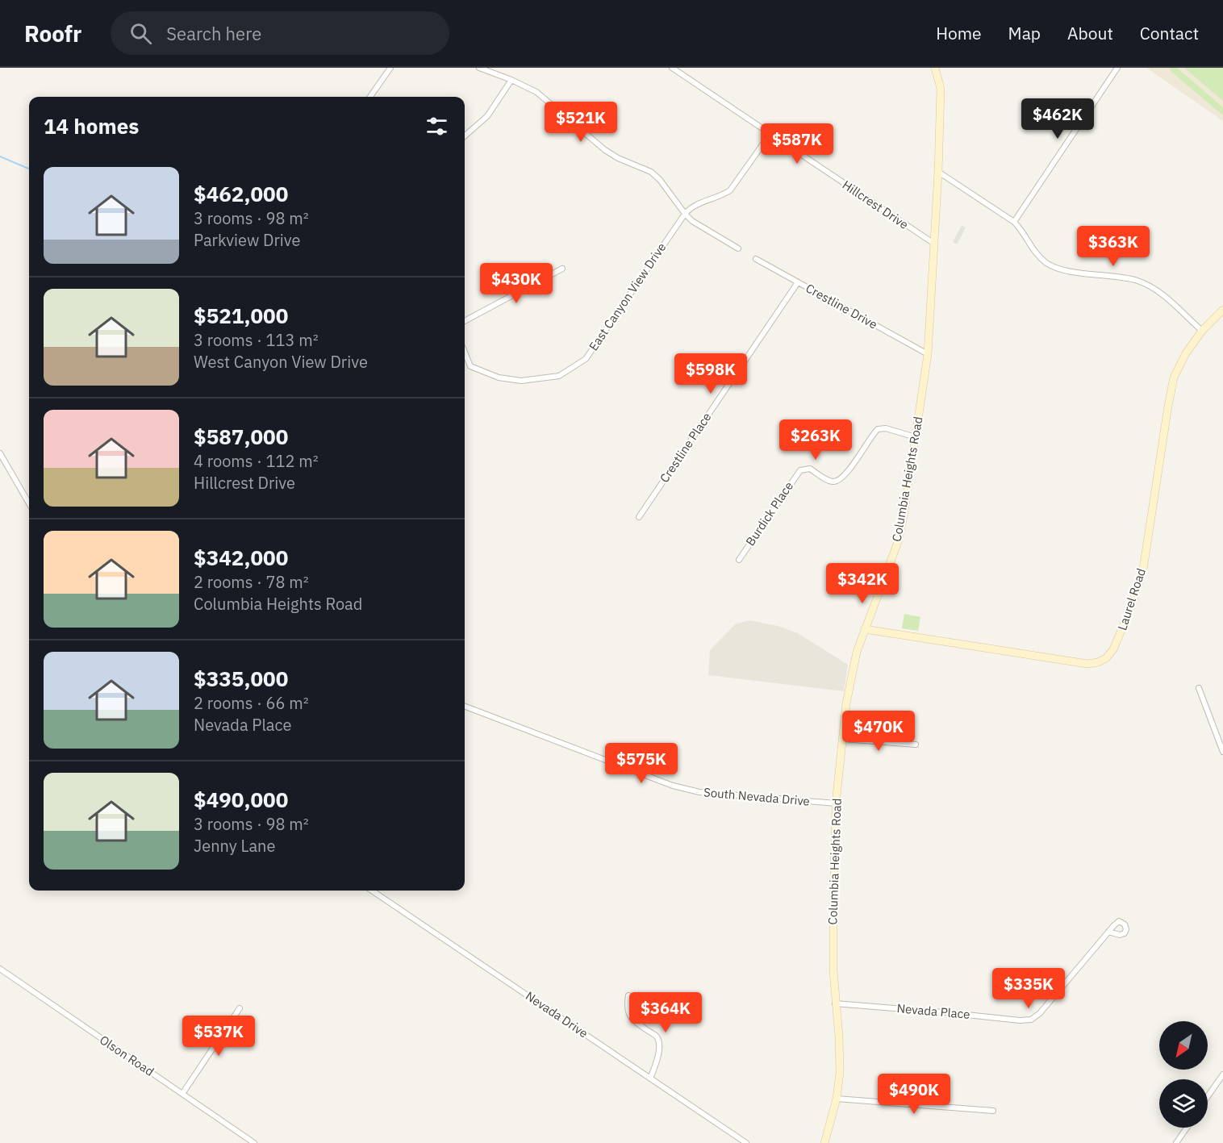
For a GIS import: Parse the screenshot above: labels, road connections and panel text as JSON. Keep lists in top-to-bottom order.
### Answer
{
  "streets": {
    "street": [
      "Hillcrest Drive",
      "East Canyon View Drive",
      "Crestline Drive",
      "Crestline Place",
      "Columbia Heights Road",
      "Burdick Place",
      "Laurel Road",
      "South Nevada Drive",
      "Nevada Place",
      "Nevada Drive",
      "Olson Road"
    ]
  },
  "crossings": [
    ["Hillcrest Drive", "East Canyon View Drive"],
    ["Hillcrest Drive", "Columbia Heights Road"],
    ["Crestline Drive", "Crestline Place"],
    ["Crestline Drive", "Columbia Heights Road"],
    ["Columbia Heights Road", "Burdick Place"],
    ["Columbia Heights Road", "Laurel Road"],
    ["Columbia Heights Road", "South Nevada Drive"],
    ["Columbia Heights Road", "Nevada Place"]
  ],
  "north": "bottom left",
  "page": {
    "header": "Roofr",
    "search": "Search here",
    "nav": [
      "Home",
      "Map",
      "About",
      "Contact"
    ],
    "heading": "14 homes",
    "price": [
      "$462K",
      "$521K",
      "$587K",
      "$363K",
      "$430K",
      "$598K",
      "$263K",
      "$342K",
      "$470K",
      "$575K",
      "$335K",
      "$364K",
      "$537K",
      "$490K"
    ],
    "list": [
      {
        "name": "$462,000",
        "note": "3 rooms · 98 m² · Parkview Drive"
      },
      {
        "name": "$521,000",
        "note": "3 rooms · 113 m² · West Canyon View Drive"
      },
      {
        "name": "$587,000",
        "note": "4 rooms · 112 m² · Hillcrest Drive"
      },
      {
        "name": "$342,000",
        "note": "2 rooms · 78 m² · Columbia Heights Road"
      },
      {
        "name": "$335,000",
        "note": "2 rooms · 66 m² · Nevada Place"
      },
      {
        "name": "$490,000",
        "note": "3 rooms · 98 m² · Jenny Lane"
      }
    ]
  }
}
